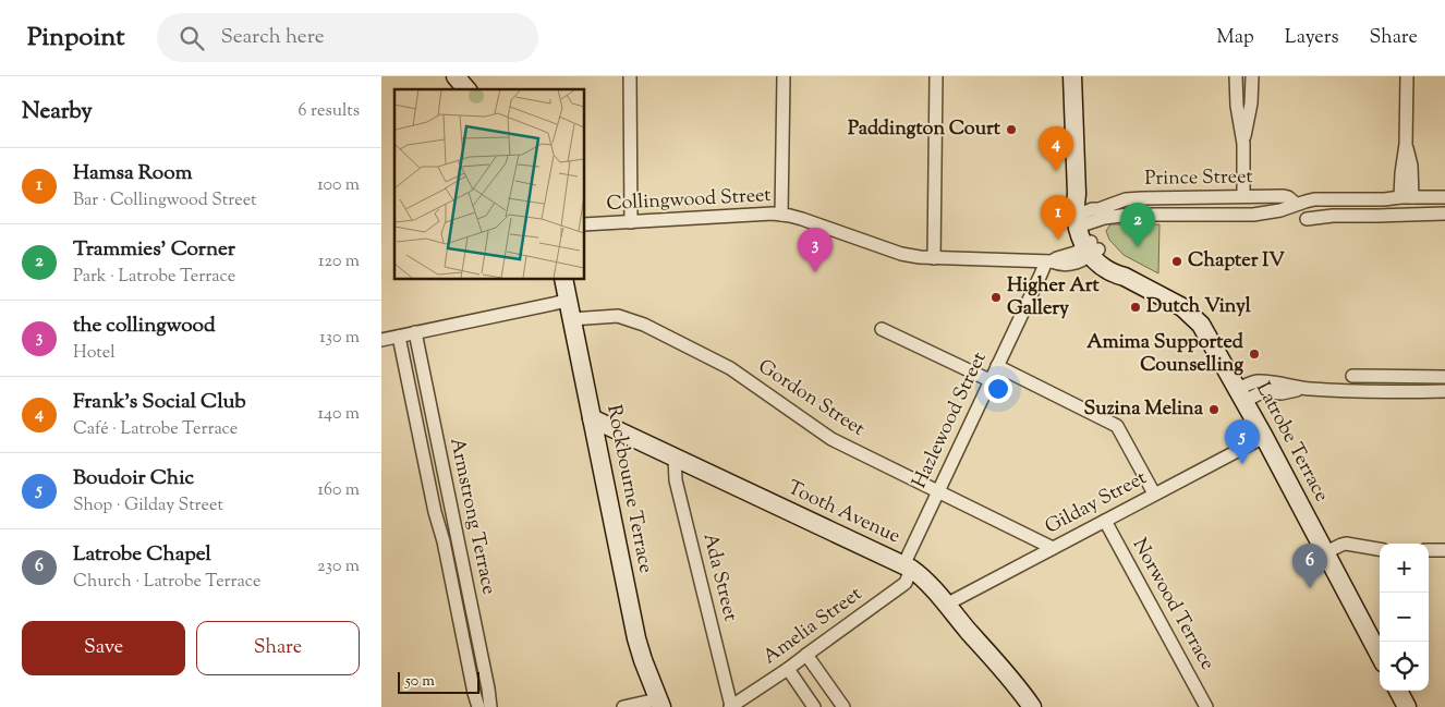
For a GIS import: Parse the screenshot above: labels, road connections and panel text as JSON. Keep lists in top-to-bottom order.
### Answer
{
  "streets": {
    "street": [
      "Prince Street",
      "Collingwood Street",
      "Gordon Street",
      "Hazlewood Street",
      "Latrobe Terrace",
      "Rockbourne Terrace",
      "Gilday Street",
      "Tooth Avenue",
      "Armstrong Terrace",
      "Ada Street",
      "Norwood Terrace",
      "Amelia Street"
    ]
  },
  "crossings": [
    ["Prince Street", "Collingwood Street"],
    ["Prince Street", "Latrobe Terrace"],
    ["Collingwood Street", "Hazlewood Street"],
    ["Collingwood Street", "Latrobe Terrace"],
    ["Gordon Street", "Hazlewood Street"],
    ["Gordon Street", "Rockbourne Terrace"],
    ["Gordon Street", "Gilday Street"],
    ["Hazlewood Street", "Tooth Avenue"],
    ["Hazlewood Street", "Amelia Street"],
    ["Latrobe Terrace", "Gilday Street"],
    ["Rockbourne Terrace", "Tooth Avenue"],
    ["Gilday Street", "Tooth Avenue"],
    ["Gilday Street", "Norwood Terrace"],
    ["Tooth Avenue", "Ada Street"],
    ["Tooth Avenue", "Amelia Street"],
    ["Ada Street", "Amelia Street"]
  ],
  "places": [
    "Paddington Court",
    "Chapter IV",
    "Higher Art Gallery",
    "Dutch Vinyl",
    "Amima Supported Counselling",
    "Suzina Melina"
  ],
  "scale_bar": "50 m",
  "page": {
    "header": "Pinpoint",
    "search": "Search here",
    "nav": ["Map", "Layers", "Share"],
    "heading": ["Nearby", "6 results"],
    "pins": [
      "4",
      "1",
      "2",
      "3",
      "5",
      "6"
    ],
    "list": [
      {
        "mark": "1",
        "name": "Hamsa Room",
        "note": "Bar · Collingwood Street",
        "value": "100 m"
      },
      {
        "mark": "2",
        "name": "Trammies' Corner",
        "note": "Park · Latrobe Terrace",
        "value": "120 m"
      },
      {
        "mark": "3",
        "name": "the collingwood",
        "note": "Hotel",
        "value": "130 m"
      },
      {
        "mark": "4",
        "name": "Frank's Social Club",
        "note": "Café · Latrobe Terrace",
        "value": "140 m"
      },
      {
        "mark": "5",
        "name": "Boudoir Chic",
        "note": "Shop · Gilday Street",
        "value": "160 m"
      },
      {
        "mark": "6",
        "name": "Latrobe Chapel",
        "note": "Church · Latrobe Terrace",
        "value": "230 m"
      }
    ],
    "map_buttons": ["+", "−"],
    "buttons": ["Save", "Share"],
    "scale": "50 m"
  }
}
